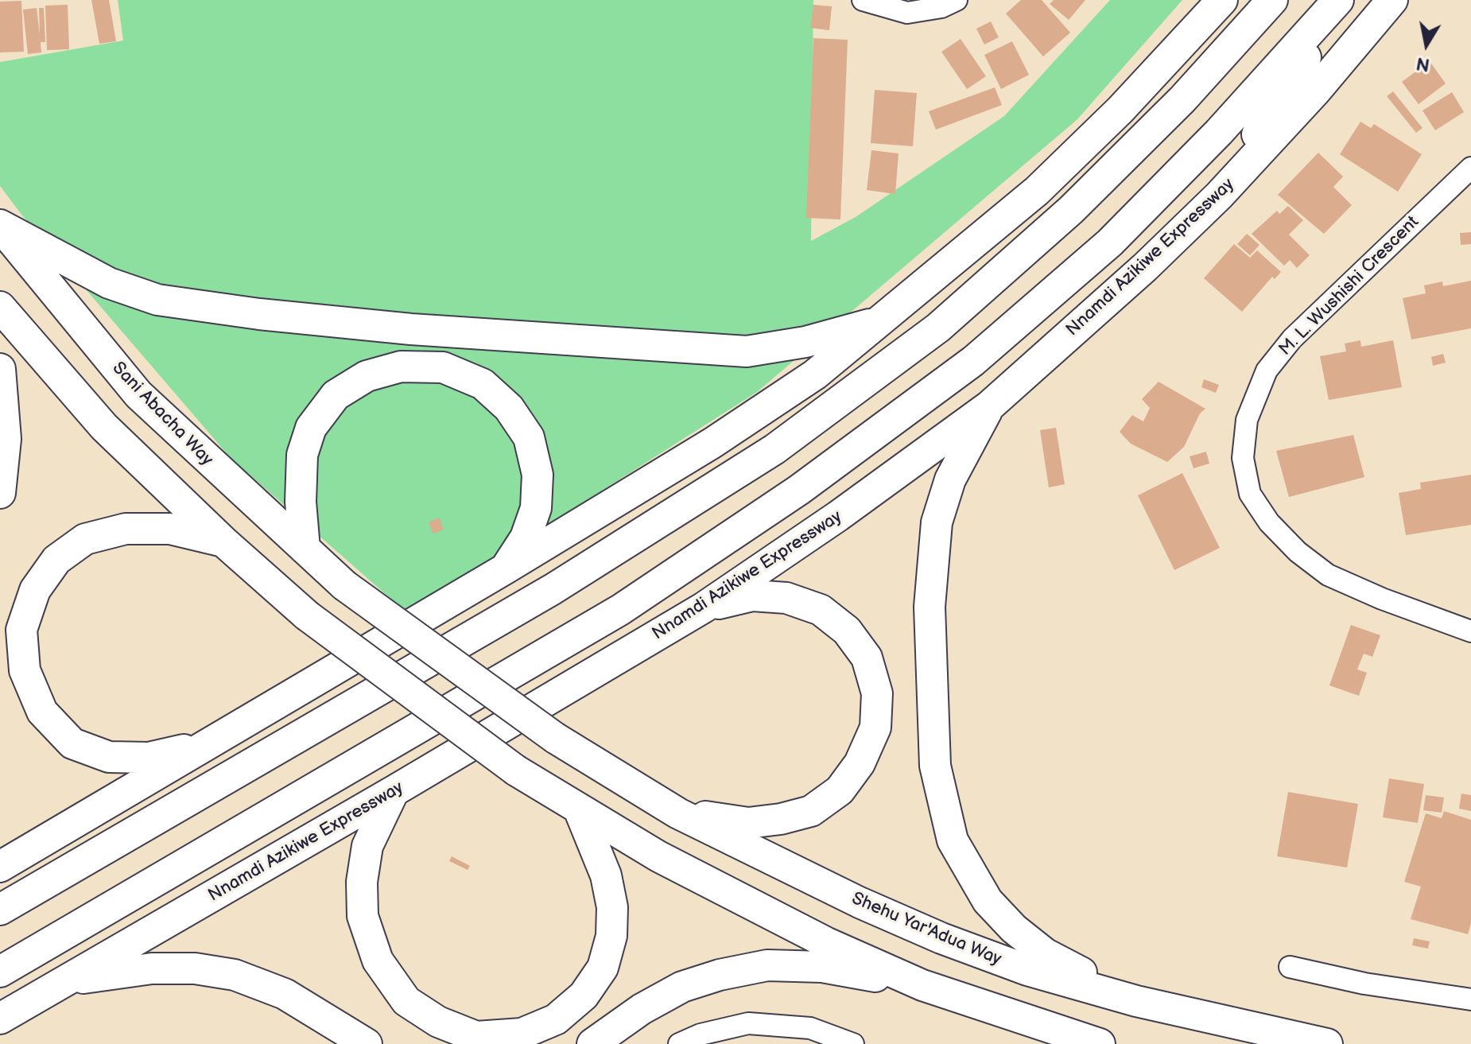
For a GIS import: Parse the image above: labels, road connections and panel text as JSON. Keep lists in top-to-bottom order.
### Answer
{
  "streets": {
    "highway": ["Nnamdi Azikiwe Expressway", "Sani Abacha Way", "Shehu Yar'Adua Way"],
    "street": ["M. L. Wushishi Crescent"]
  },
  "crossings": [
    ["Sani Abacha Way", "Shehu Yar'Adua Way"]
  ],
  "north": "bottom"
}
